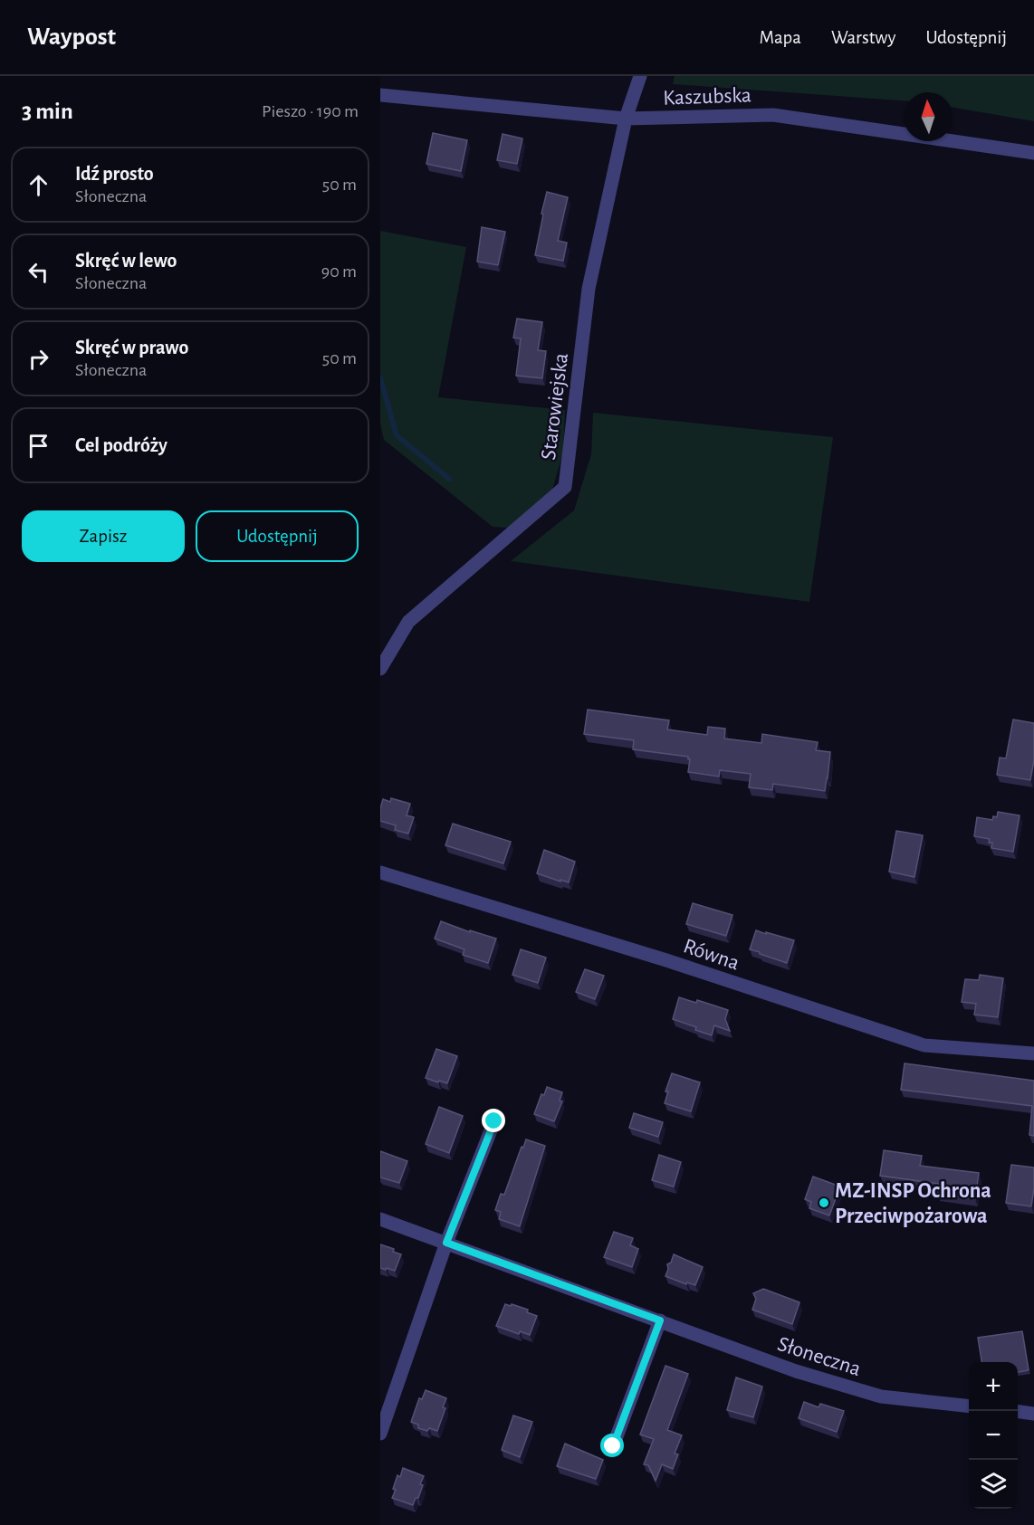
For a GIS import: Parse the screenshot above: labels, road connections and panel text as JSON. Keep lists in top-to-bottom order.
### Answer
{
  "streets": {
    "street": [
      "Kaszubska",
      "Starowiejska",
      "Równa",
      "Słoneczna"
    ]
  },
  "crossings": [
    ["Kaszubska", "Starowiejska"]
  ],
  "places": ["MZ-INSP Ochrona Przeciwpożarowa"],
  "north": "top",
  "page": {
    "header": "Waypost",
    "nav": ["Mapa", "Warstwy", "Udostępnij"],
    "heading": ["3 min", "Pieszo · 190 m"],
    "list": [
      ["Idź prosto", "Słoneczna", "50 m"],
      ["Skręć w lewo", "Słoneczna", "90 m"],
      ["Skręć w prawo", "Słoneczna", "50 m"],
      "Cel podróży"
    ],
    "buttons": ["Zapisz", "Udostępnij"],
    "map_buttons": ["+", "−"]
  }
}
